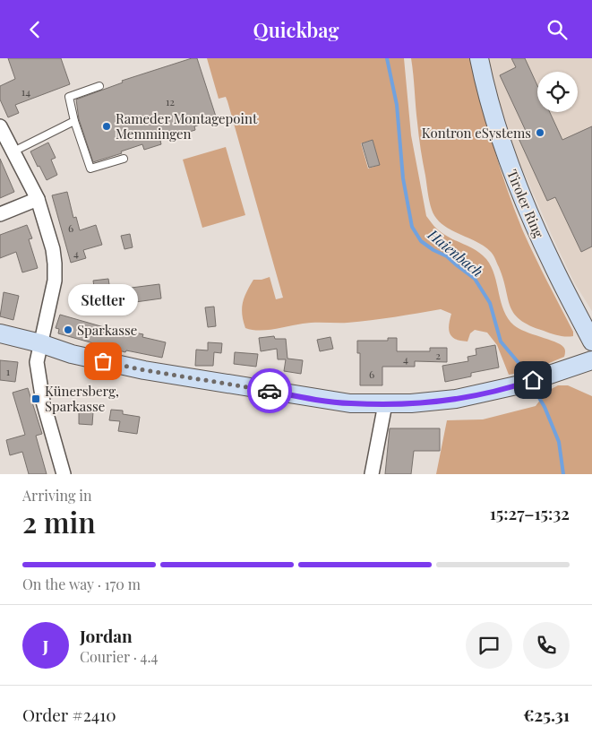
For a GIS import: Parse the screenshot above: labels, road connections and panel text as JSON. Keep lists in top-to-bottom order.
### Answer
{
  "streets": {
    "street": ["Tiroler Ring"]
  },
  "water": ["Haienbach"],
  "places": {
    "other": [
      "Rameder Montagepoint Memmingen",
      "Kontron eSystems",
      "Sparkasse",
      "Stetter"
    ],
    "transit": ["Künersberg, Sparkasse"]
  },
  "house_numbers": [
    "14",
    "12",
    "6",
    "4",
    "2",
    "4",
    "1",
    "6"
  ],
  "page": {
    "header": "Quickbag",
    "bubble": "Stetter",
    "heading": ["2 min", "Arriving in", "15:27–15:32"],
    "panel": [
      "Jordan",
      "Courier · 4.4",
      "Order #2410",
      "€25.31"
    ],
    "bar": "On the way · 170 m",
    "round": "J"
  }
}
